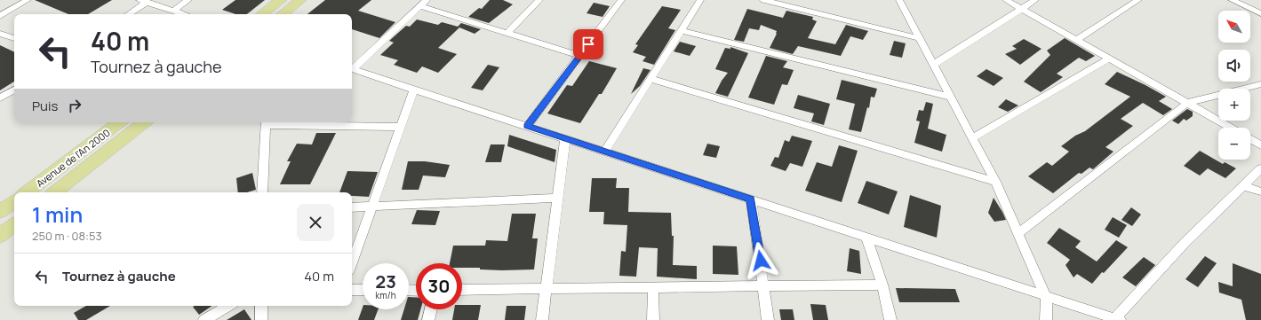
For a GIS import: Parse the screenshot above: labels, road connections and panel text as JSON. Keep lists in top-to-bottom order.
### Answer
{
  "streets": {
    "main road": ["Avenue de l'An 2000"]
  },
  "north": "top left",
  "page": {
    "map_buttons": ["+", "−"],
    "turn": ["40 m", "Tournez à gauche"],
    "then": "Puis",
    "heading": ["1 min", "250 m · 08:53"],
    "list": [
      {
        "name": "Tournez à gauche",
        "value": "40 m"
      }
    ],
    "speed": "23 km/h",
    "limit": "30"
  }
}
